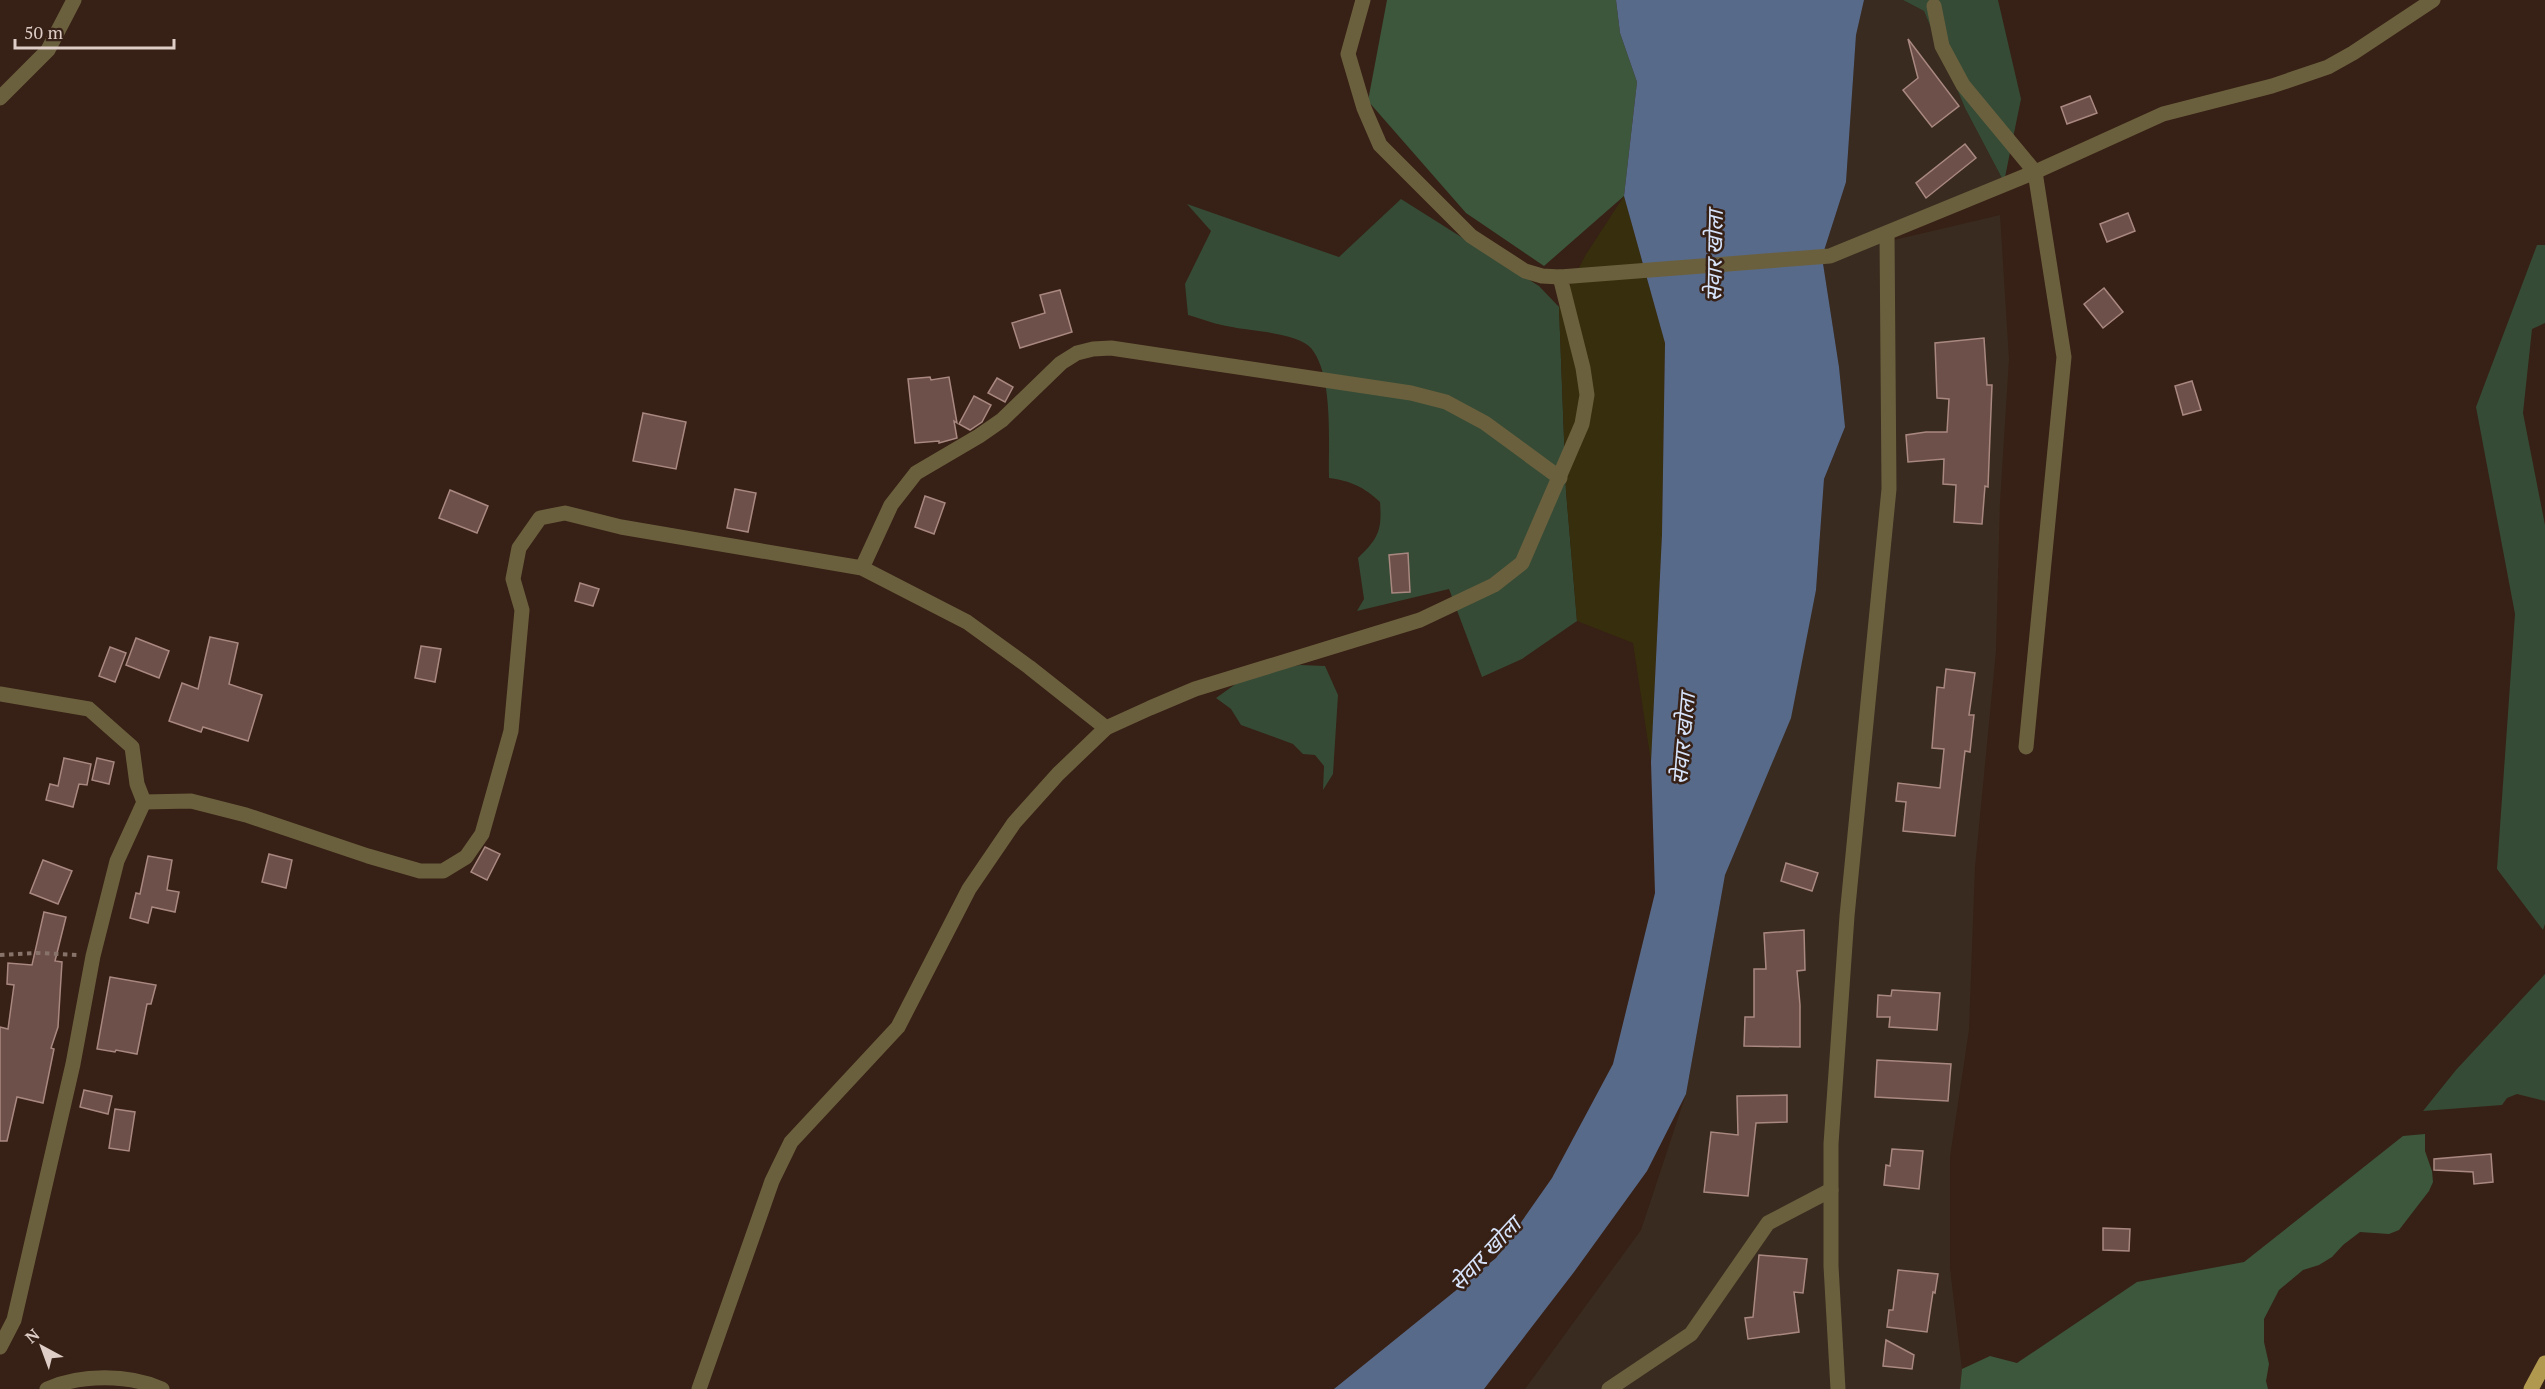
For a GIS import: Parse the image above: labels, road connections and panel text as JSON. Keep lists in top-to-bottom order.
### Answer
{
  "water": ["सेवार खोला"],
  "scale_bar": "50 m",
  "north": "top left"
}
